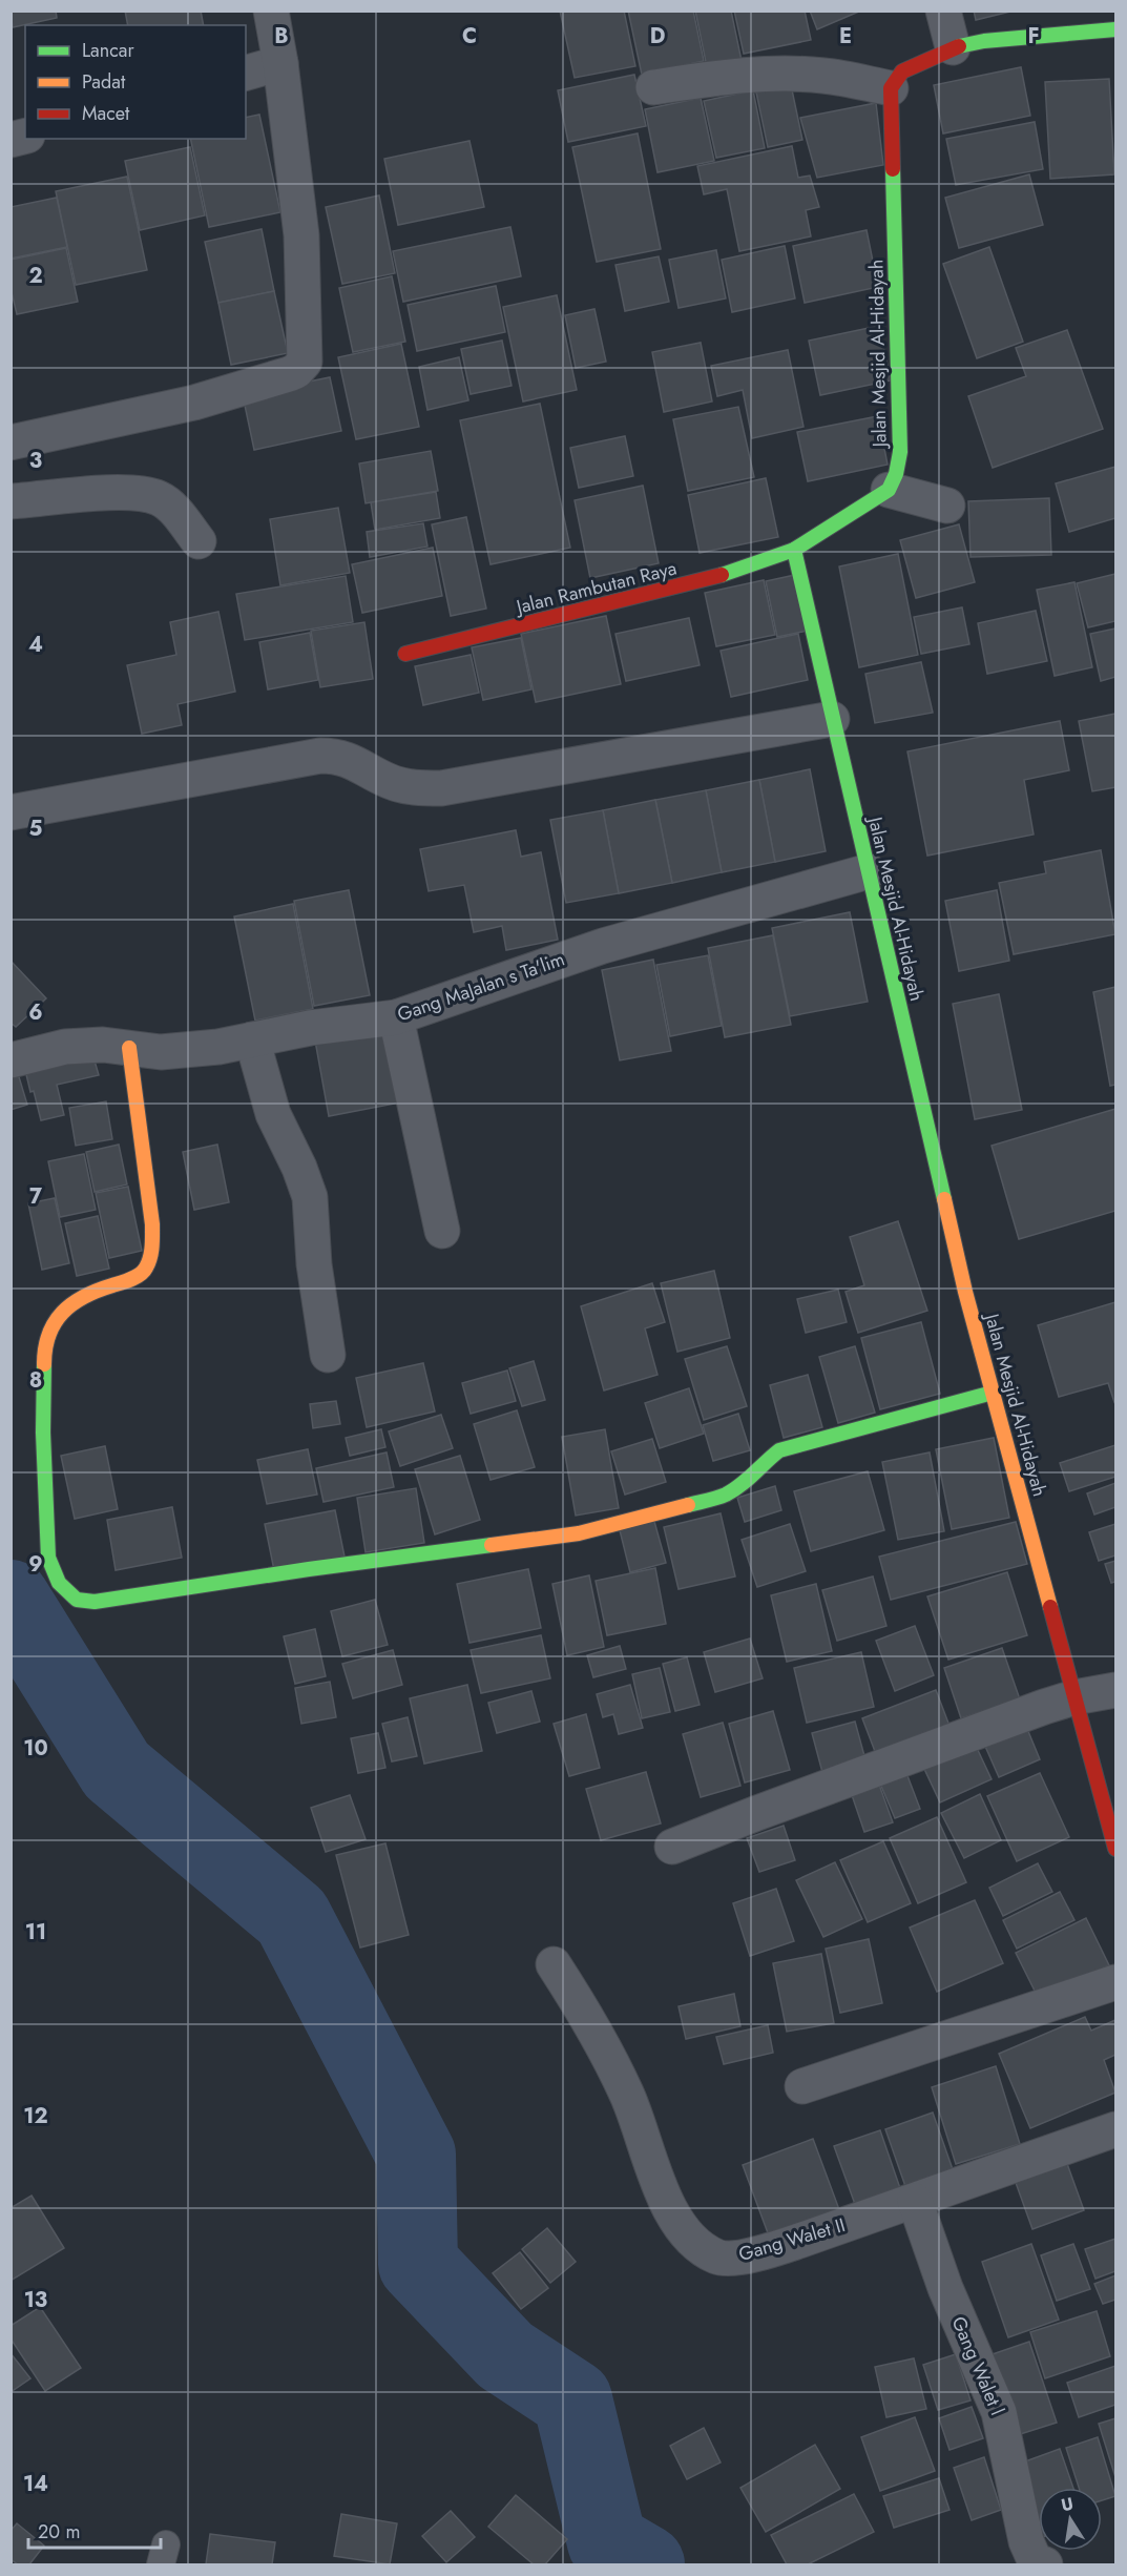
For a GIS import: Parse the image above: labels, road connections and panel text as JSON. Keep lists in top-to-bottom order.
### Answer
{
  "streets": {
    "street": [
      "Jalan Mesjid Al-Hidayah",
      "Jalan Rambutan Raya",
      "Gang MaJalan s Ta'lim",
      "Gang Walet II",
      "Gang Walet l"
    ]
  },
  "crossings": [
    ["Jalan Mesjid Al-Hidayah", "Jalan Rambutan Raya"],
    ["Jalan Mesjid Al-Hidayah", "Gang MaJalan s Ta'lim"],
    ["Gang Walet II", "Gang Walet l"]
  ],
  "legend": ["Lancar", "Padat", "Macet"],
  "scale_bar": "20 m",
  "north": "top",
  "grid": {
    "columns": [
      "B",
      "C",
      "D",
      "E",
      "F"
    ],
    "rows": [
      "2",
      "3",
      "4",
      "5",
      "6",
      "7",
      "8",
      "9",
      "10",
      "11",
      "12",
      "13",
      "14"
    ]
  }
}
